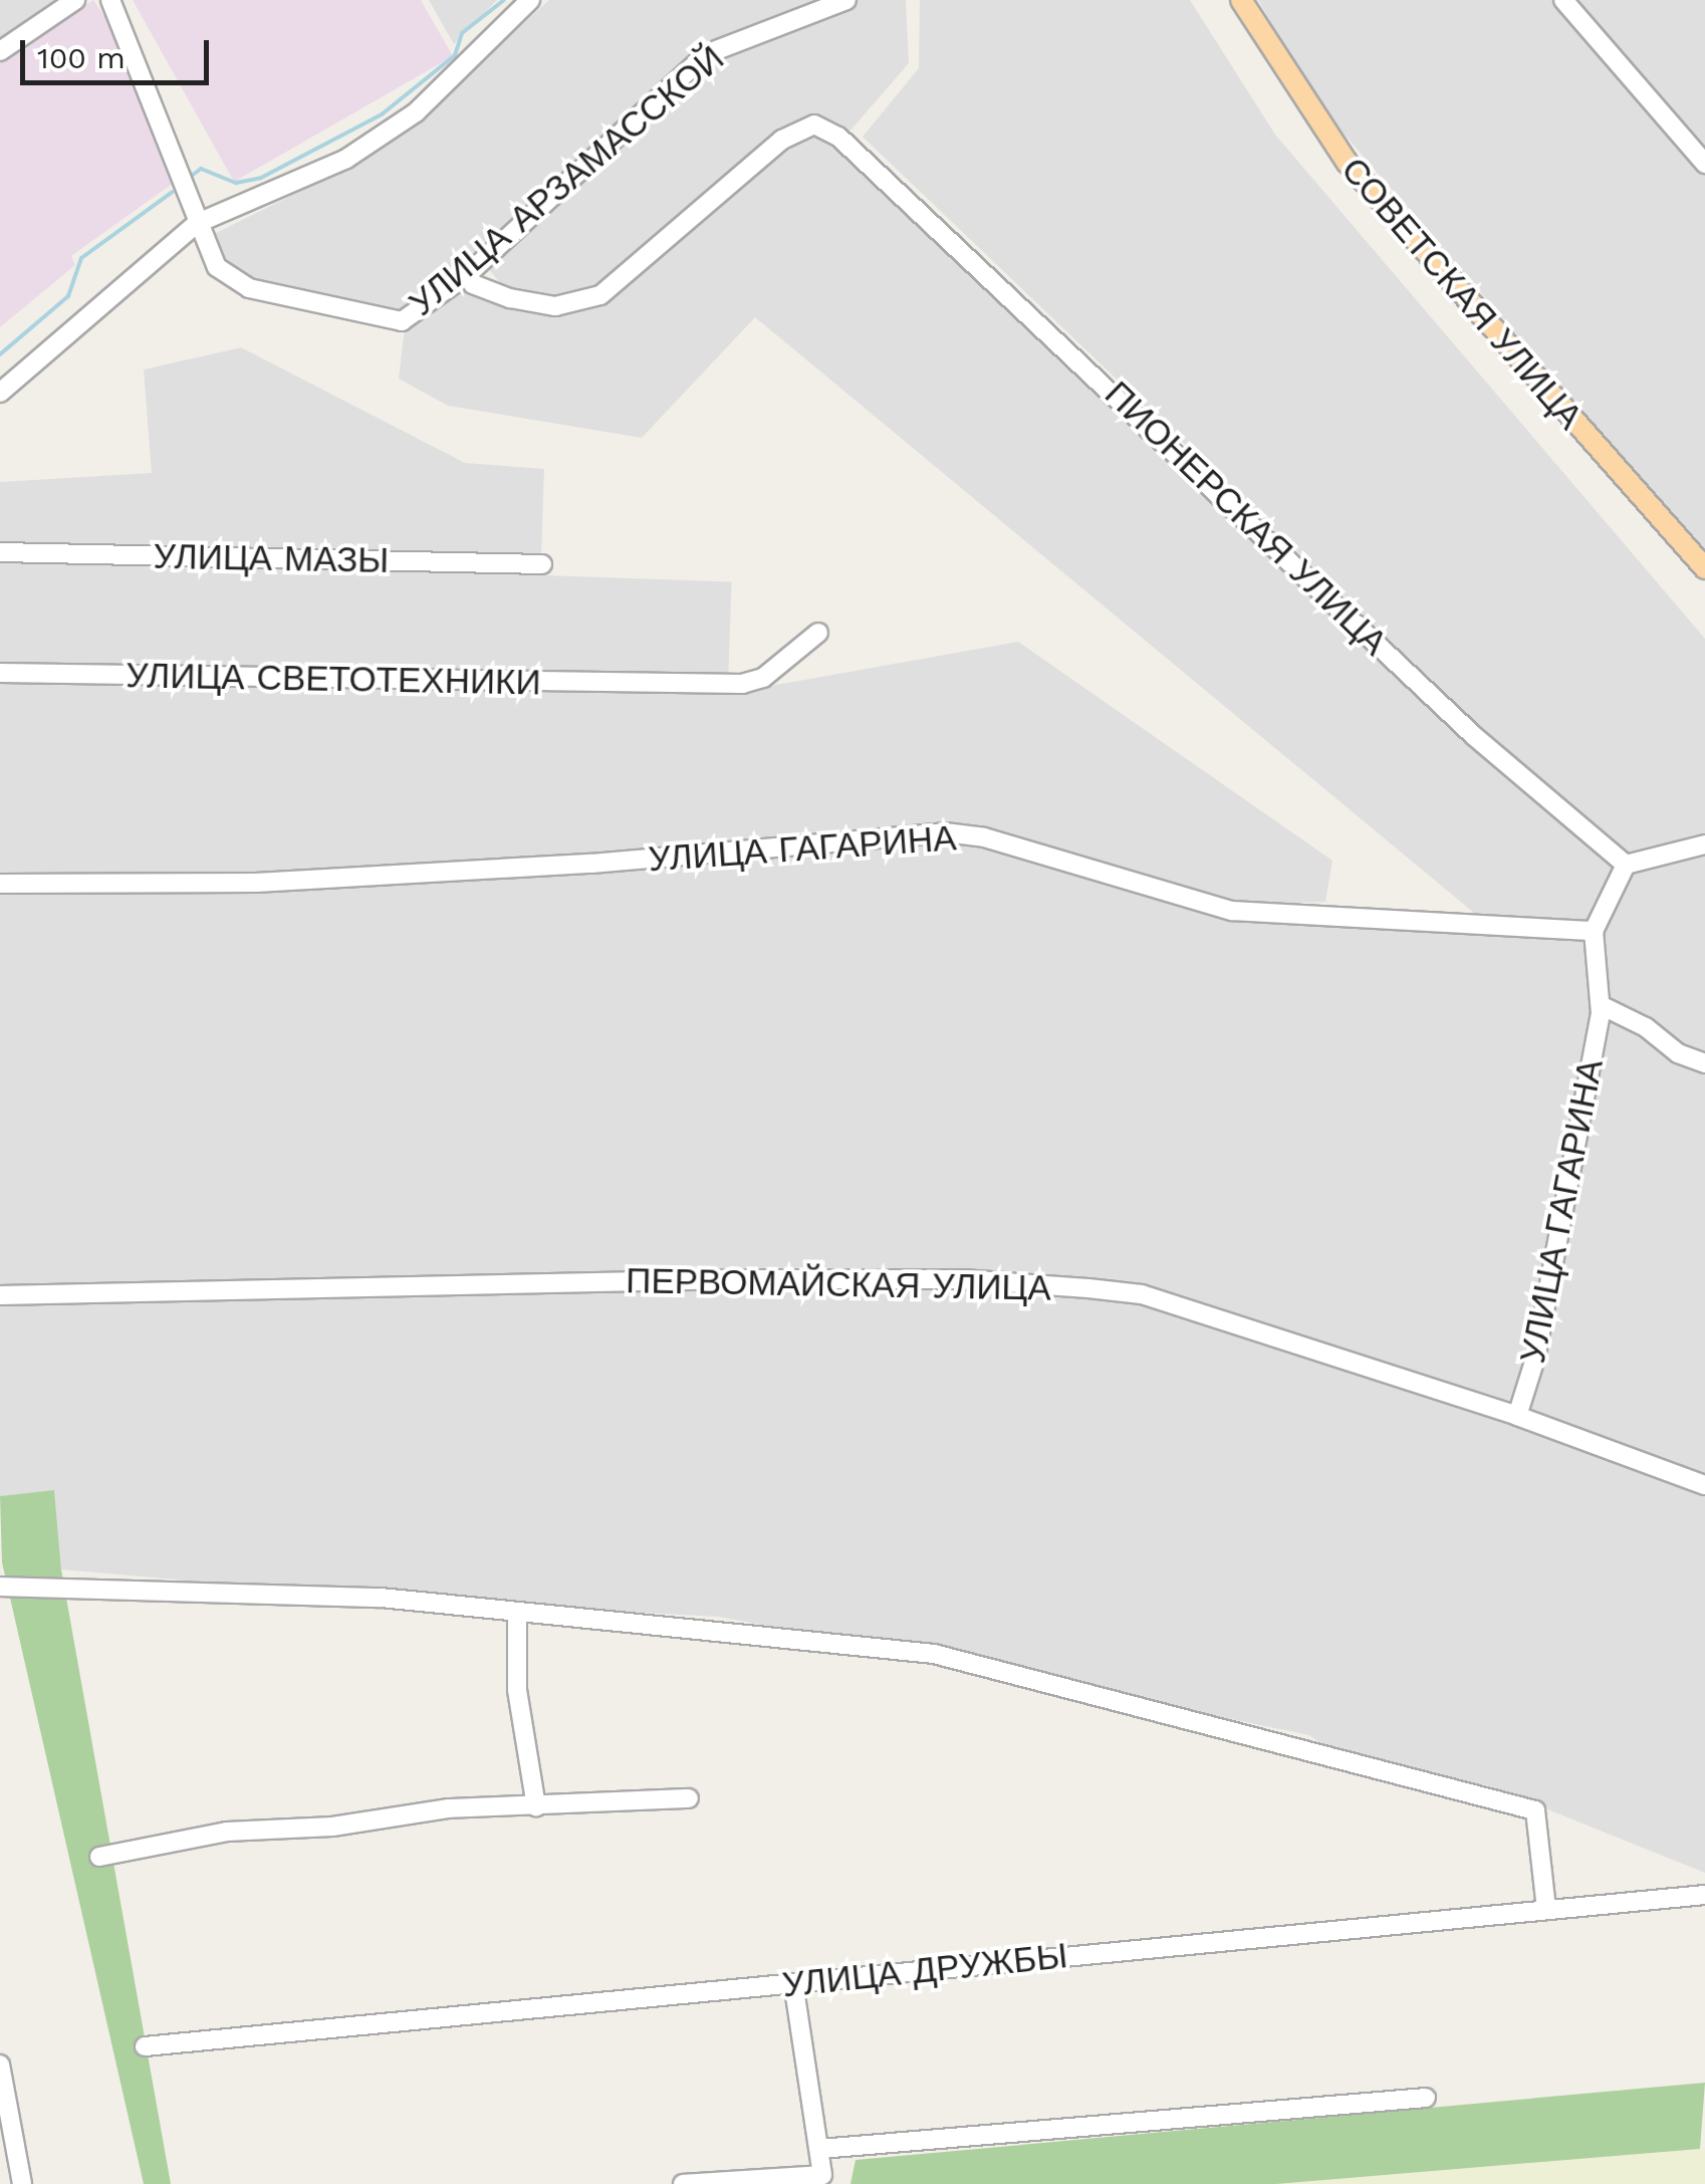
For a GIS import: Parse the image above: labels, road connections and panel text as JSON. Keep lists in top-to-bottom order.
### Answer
{
  "streets": {
    "main road": ["СОВЕТСКАЯ УЛИЦА"],
    "street": [
      "УЛИЦА АРЗАМАССКОЙ",
      "ПИОНЕРСКАЯ УЛИЦА",
      "УЛИЦА МАЗЫ",
      "УЛИЦА СВЕТОТЕХНИКИ",
      "УЛИЦА ГАГАРИНА",
      "ПЕРВОМАЙСКАЯ УЛИЦА",
      "УЛИЦА ДРУЖБЫ"
    ]
  },
  "crossings": [
    ["УЛИЦА АРЗАМАССКОЙ", "ПИОНЕРСКАЯ УЛИЦА"],
    ["УЛИЦА ГАГАРИНА", "ПЕРВОМАЙСКАЯ УЛИЦА"]
  ],
  "scale_bar": "100 m"
}
